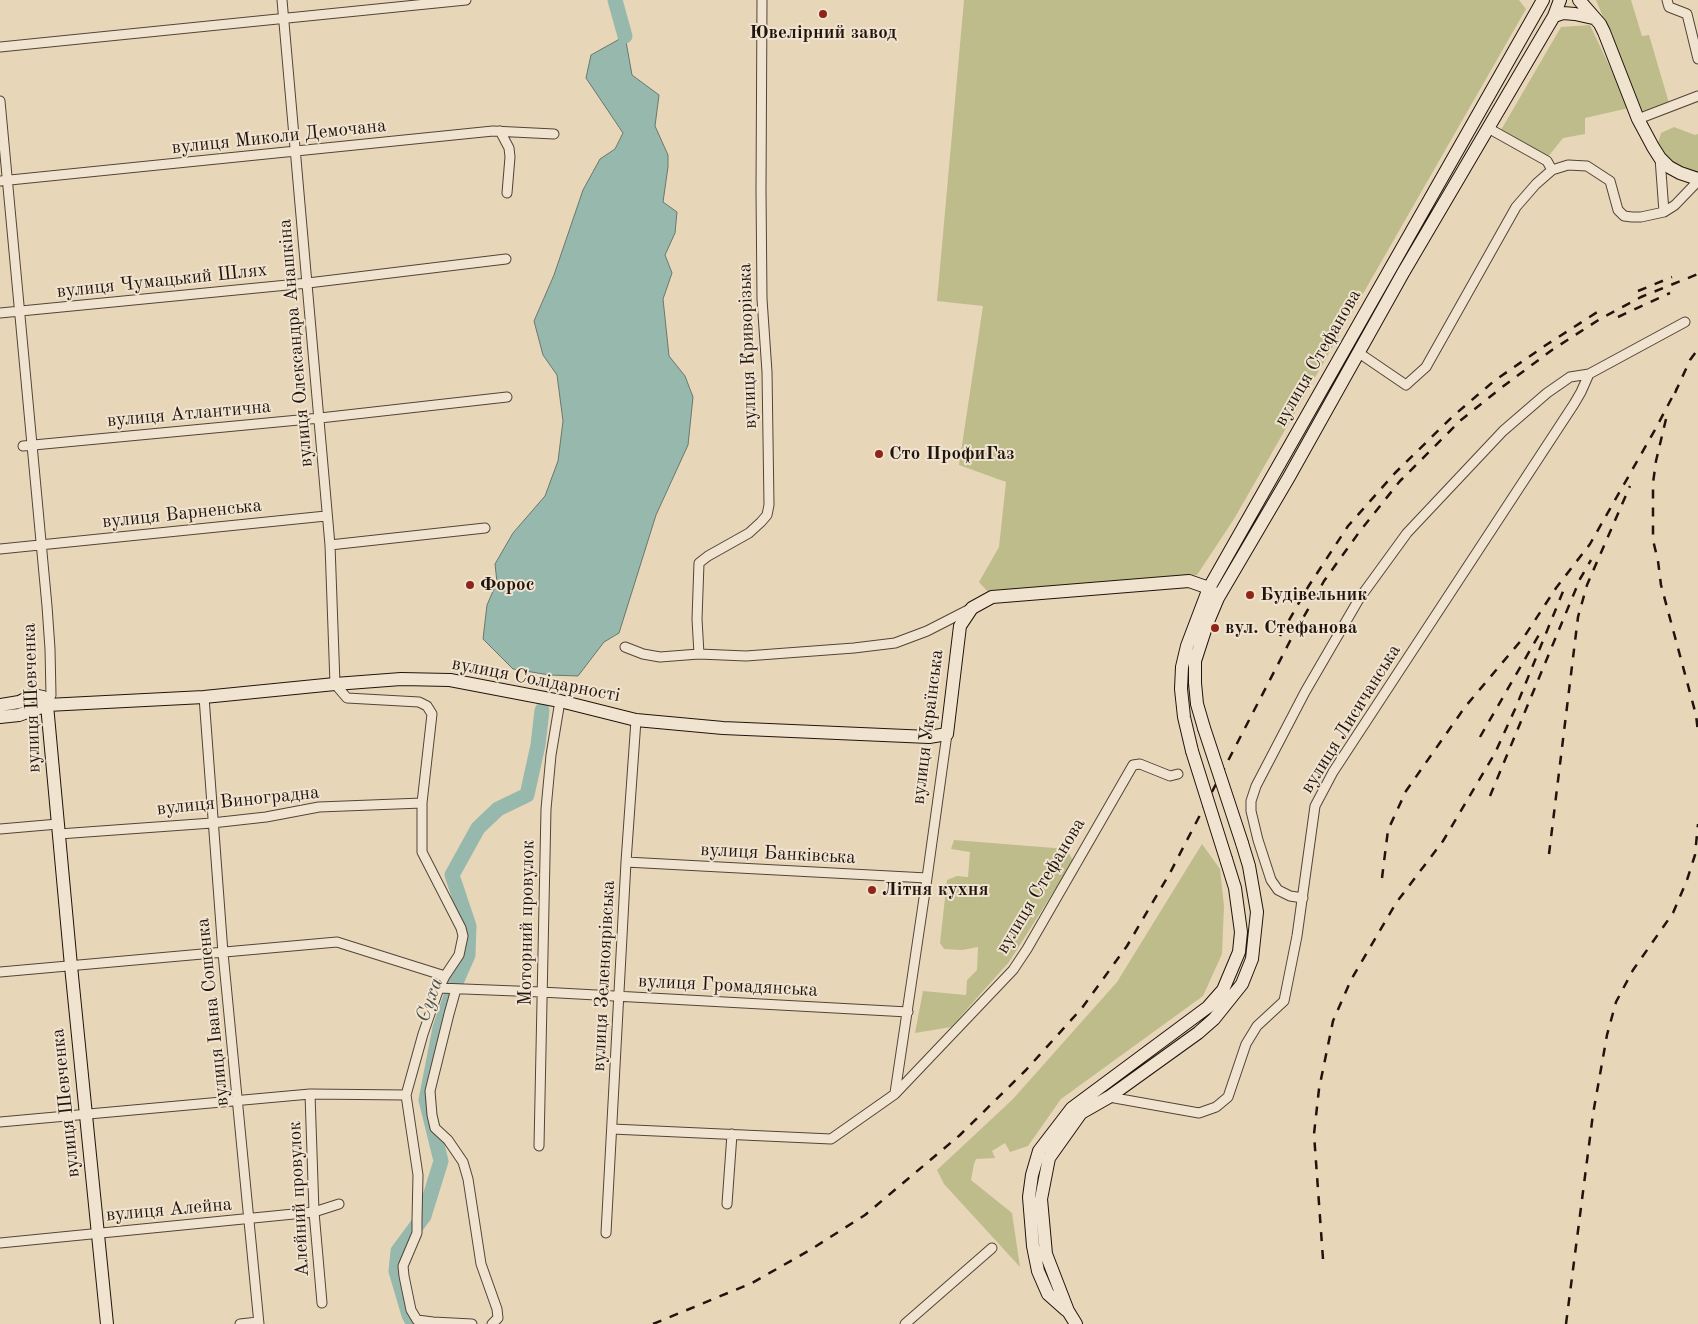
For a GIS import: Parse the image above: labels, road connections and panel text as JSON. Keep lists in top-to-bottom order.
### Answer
{
  "streets": {
    "main road": [
      "вулиця Стефанова",
      "вулиця Солідарності",
      "вулиця Шевченка",
      "вулиця Українська"
    ],
    "street": [
      "вулиця Миколи Демочана",
      "вулиця Чумацький Шлях",
      "вулиця Олександра Анашкіна",
      "вулиця Криворізька",
      "вулиця Атлантична",
      "вулиця Варненська",
      "вулиця Лисичанська",
      "вулиця Виноградна",
      "вулиця Банківська",
      "Моторний провулок",
      "вулиця Зеленоярівська",
      "вулиця Громадянська",
      "вулиця Івана Сошенка",
      "Алейний провулок",
      "вулиця Алейна"
    ]
  },
  "crossings": [
    ["вулиця Миколи Демочана", "вулиця Олександра Анашкіна"],
    ["вулиця Миколи Демочана", "вулиця Шевченка"],
    ["вулиця Чумацький Шлях", "вулиця Олександра Анашкіна"],
    ["вулиця Чумацький Шлях", "вулиця Шевченка"],
    ["вулиця Олександра Анашкіна", "вулиця Атлантична"],
    ["вулиця Олександра Анашкіна", "вулиця Варненська"],
    ["вулиця Олександра Анашкіна", "вулиця Солідарності"],
    ["вулиця Стефанова", "вулиця Лисичанська"],
    ["вулиця Стефанова", "вулиця Українська"],
    ["вулиця Атлантична", "вулиця Шевченка"],
    ["вулиця Варненська", "вулиця Шевченка"],
    ["вулиця Солідарності", "вулиця Шевченка"],
    ["вулиця Солідарності", "вулиця Українська"],
    ["вулиця Солідарності", "Моторний провулок"],
    ["вулиця Солідарності", "вулиця Зеленоярівська"],
    ["вулиця Солідарності", "вулиця Івана Сошенка"],
    ["вулиця Шевченка", "вулиця Виноградна"],
    ["вулиця Шевченка", "вулиця Алейна"],
    ["вулиця Українська", "вулиця Банківська"],
    ["вулиця Українська", "вулиця Громадянська"],
    ["вулиця Виноградна", "вулиця Івана Сошенка"],
    ["вулиця Банківська", "вулиця Зеленоярівська"],
    ["Моторний провулок", "вулиця Громадянська"],
    ["вулиця Зеленоярівська", "вулиця Громадянська"],
    ["вулиця Івана Сошенка", "вулиця Алейна"],
    ["Алейний провулок", "вулиця Алейна"]
  ],
  "water": ["Суха"],
  "places": [
    "Ювелірний завод",
    "Сто ПрофиГаз",
    "Форос",
    "Будівельник",
    "вул. Стефанова",
    "Літня кухня"
  ]
}
